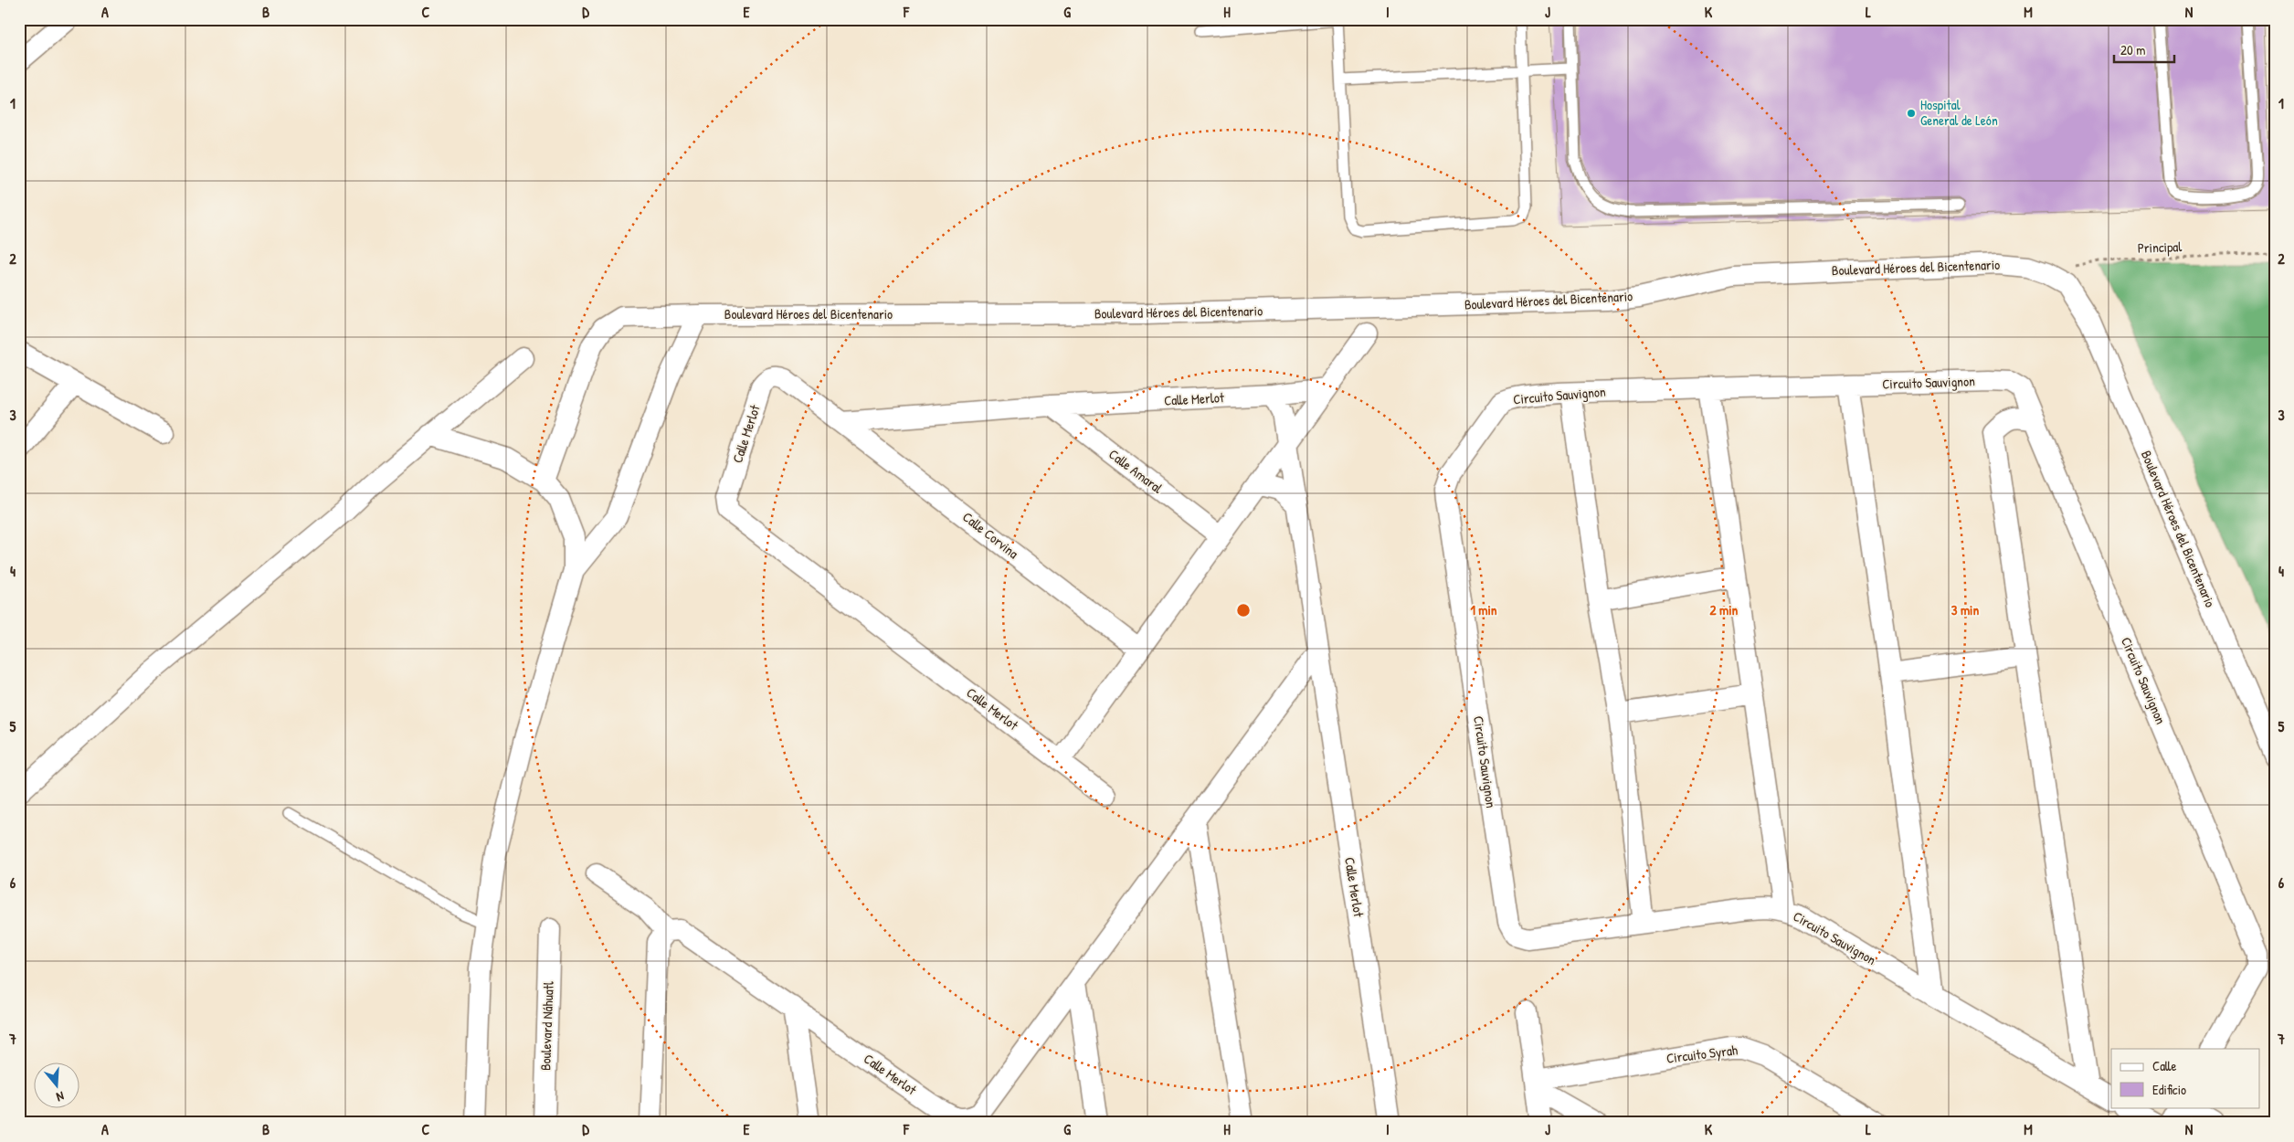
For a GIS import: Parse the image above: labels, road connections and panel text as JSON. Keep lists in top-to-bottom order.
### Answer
{
  "streets": {
    "street": [
      "Boulevard Héroes del Bicentenario",
      "Circuito Sauvignon",
      "Calle Merlot",
      "Calle Amaral",
      "Calle Corvina",
      "Boulevard Náhuatl",
      "Circuito Syrah"
    ],
    "path": ["Principal"]
  },
  "crossings": [
    ["Principal", "Boulevard Héroes del Bicentenario"],
    ["Calle Merlot", "Calle Amaral"],
    ["Calle Merlot", "Calle Corvina"]
  ],
  "places": ["Hospital General de León"],
  "legend": ["Calle", "Edificio"],
  "scale_bar": "20 m",
  "north": "bottom",
  "grid": {
    "columns": [
      "A",
      "B",
      "C",
      "D",
      "E",
      "F",
      "G",
      "H",
      "I",
      "J",
      "K",
      "L",
      "M",
      "N"
    ],
    "rows": [
      "1",
      "2",
      "3",
      "4",
      "5",
      "6",
      "7"
    ]
  },
  "rings": ["1 min", "2 min", "3 min"]
}
